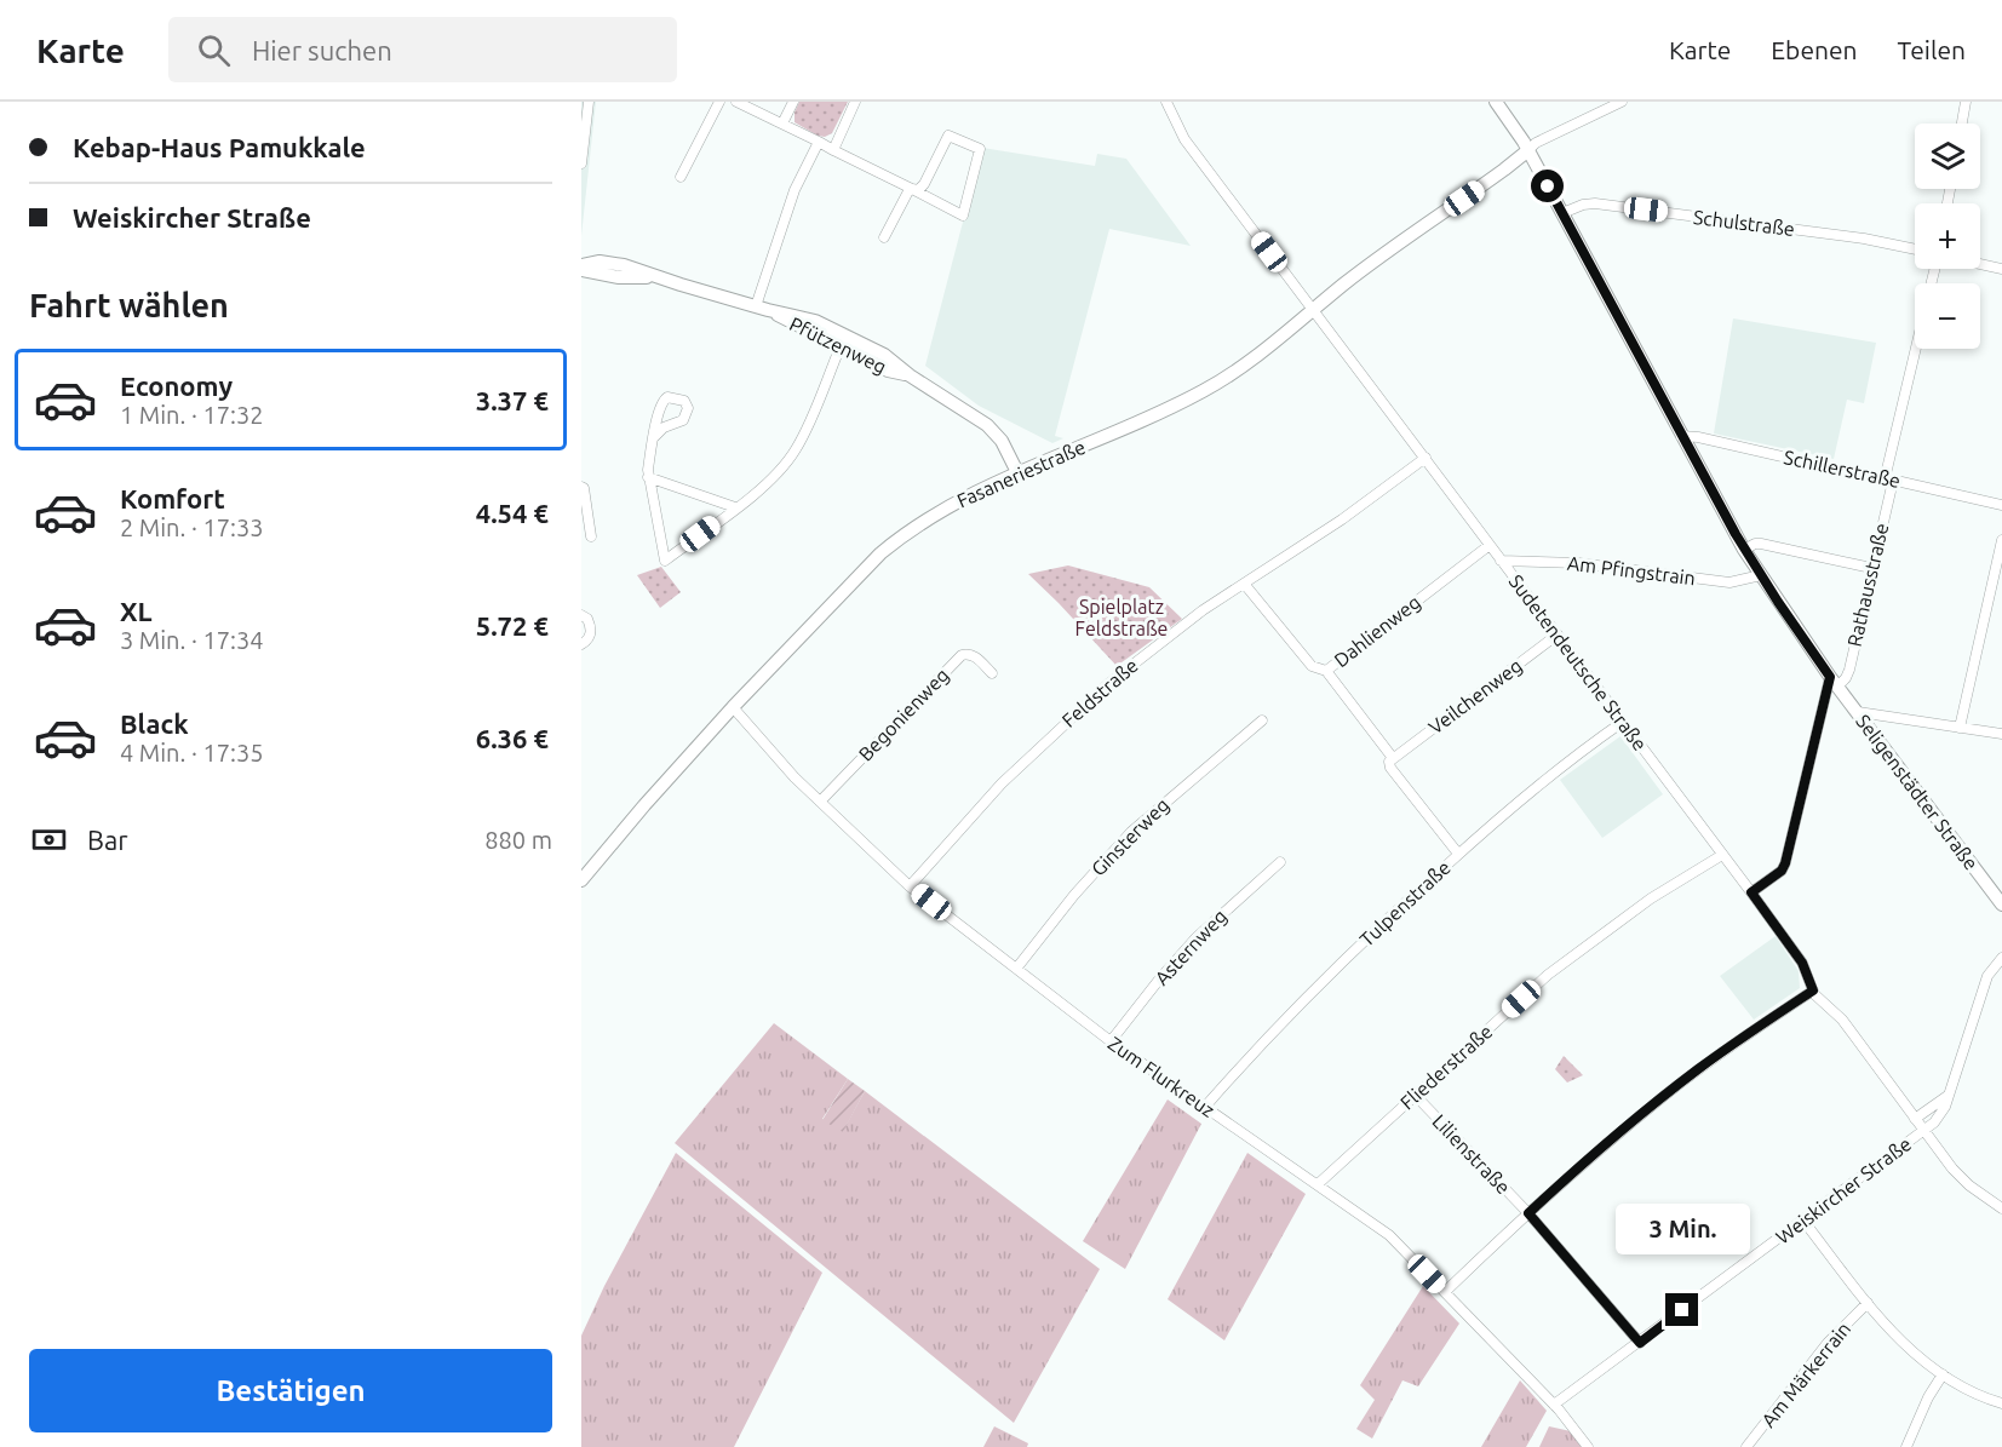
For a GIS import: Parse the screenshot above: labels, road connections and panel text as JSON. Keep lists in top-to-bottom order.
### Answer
{
  "streets": {
    "street": [
      "Schulstraße",
      "Pfützenweg",
      "Schillerstraße",
      "Fasaneriestraße",
      "Am Pfingstrain",
      "Rathausstraße",
      "Dahlienweg",
      "Sudetendeutsche Straße",
      "Feldstraße",
      "Veilchenweg",
      "Begonienweg",
      "Seligenstädter Straße",
      "Ginsterweg",
      "Tulpenstraße",
      "Asternweg",
      "Fliederstraße",
      "Zum Flurkreuz",
      "Lilienstraße",
      "Weiskircher Straße",
      "Am Märkerrain"
    ]
  },
  "crossings": [
    ["Schulstraße", "Seligenstädter Straße"],
    ["Pfützenweg", "Fasaneriestraße"],
    ["Schillerstraße", "Rathausstraße"],
    ["Schillerstraße", "Seligenstädter Straße"],
    ["Fasaneriestraße", "Sudetendeutsche Straße"],
    ["Fasaneriestraße", "Seligenstädter Straße"],
    ["Fasaneriestraße", "Zum Flurkreuz"],
    ["Am Pfingstrain", "Sudetendeutsche Straße"],
    ["Am Pfingstrain", "Seligenstädter Straße"],
    ["Rathausstraße", "Sudetendeutsche Straße"],
    ["Rathausstraße", "Seligenstädter Straße"],
    ["Dahlienweg", "Sudetendeutsche Straße"],
    ["Dahlienweg", "Feldstraße"],
    ["Sudetendeutsche Straße", "Feldstraße"],
    ["Sudetendeutsche Straße", "Veilchenweg"],
    ["Sudetendeutsche Straße", "Tulpenstraße"],
    ["Sudetendeutsche Straße", "Fliederstraße"],
    ["Sudetendeutsche Straße", "Weiskircher Straße"],
    ["Feldstraße", "Zum Flurkreuz"],
    ["Begonienweg", "Zum Flurkreuz"],
    ["Ginsterweg", "Zum Flurkreuz"],
    ["Tulpenstraße", "Zum Flurkreuz"],
    ["Asternweg", "Zum Flurkreuz"],
    ["Fliederstraße", "Zum Flurkreuz"],
    ["Fliederstraße", "Lilienstraße"],
    ["Zum Flurkreuz", "Weiskircher Straße"],
    ["Lilienstraße", "Weiskircher Straße"]
  ],
  "parks": ["Spielplatz Feldstraße"],
  "page": {
    "header": "Karte",
    "search": "Hier suchen",
    "nav": ["Karte", "Ebenen", "Teilen"],
    "banner": ["Kebap-Haus Pamukkale", "Weiskircher Straße"],
    "map_buttons": ["+", "−"],
    "heading": "Fahrt wählen",
    "list": [
      {
        "name": "Economy",
        "note": "1 Min. · 17:32",
        "value": "3.37 €"
      },
      {
        "name": "Komfort",
        "note": "2 Min. · 17:33",
        "value": "4.54 €"
      },
      {
        "name": "XL",
        "note": "3 Min. · 17:34",
        "value": "5.72 €"
      },
      {
        "name": "Black",
        "note": "4 Min. · 17:35",
        "value": "6.36 €"
      }
    ],
    "pay": ["Bar", "880 m"],
    "bubble": "3 Min.",
    "buttons": "Bestätigen"
  }
}
